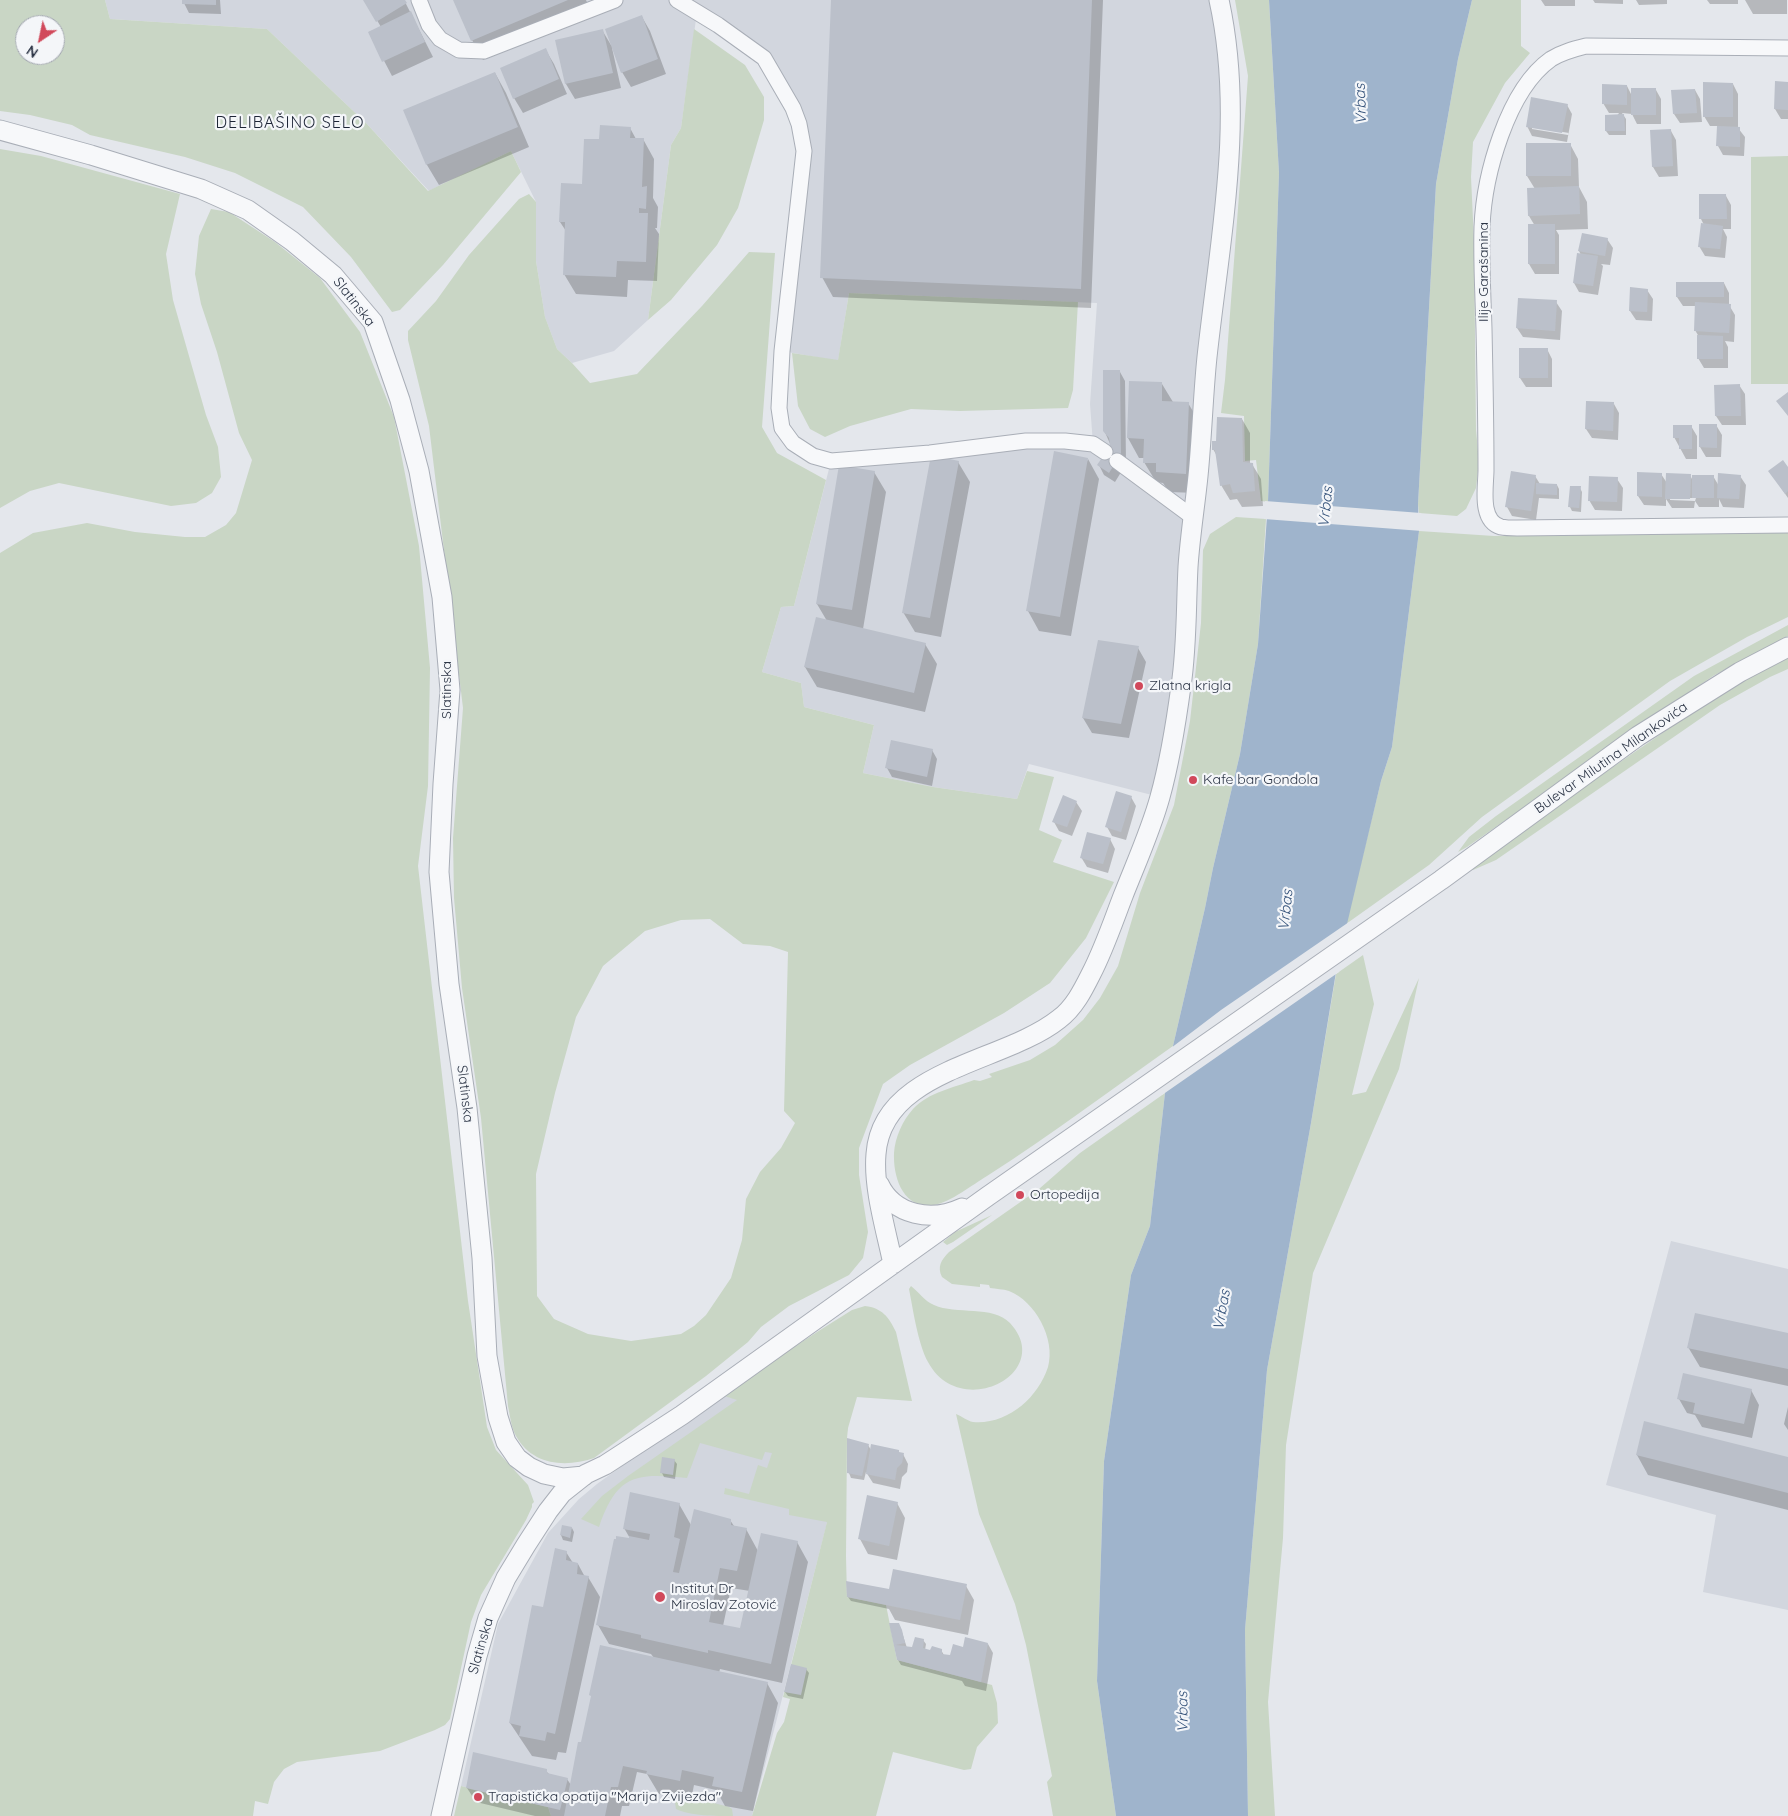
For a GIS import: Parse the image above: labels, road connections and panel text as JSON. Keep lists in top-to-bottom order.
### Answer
{
  "streets": {
    "street": ["Ilije Garašanina", "Slatinska", "Bulevar Milutina Milankovića"]
  },
  "districts": ["DELIBAŠINO SELO"],
  "water": ["Vrbas"],
  "places": [
    "Zlatna krigla",
    "Kafe bar Gondola",
    "Ortopedija",
    "Institut Dr Miroslav Zotović",
    "Trapistička opatija \"Marija Zvijezda\""
  ],
  "north": "bottom left"
}
